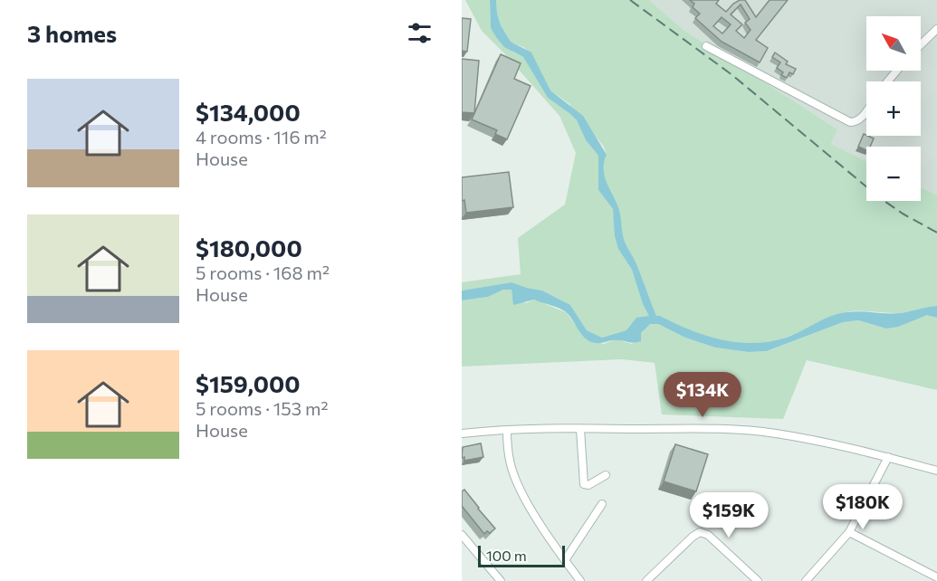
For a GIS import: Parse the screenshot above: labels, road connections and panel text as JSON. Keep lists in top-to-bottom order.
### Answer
{
  "scale_bar": "100 m",
  "north": "top left",
  "page": {
    "heading": "3 homes",
    "map_buttons": ["+", "−"],
    "list": [
      {
        "name": "$134,000",
        "note": "4 rooms · 116 m² · House"
      },
      {
        "name": "$180,000",
        "note": "5 rooms · 168 m² · House"
      },
      {
        "name": "$159,000",
        "note": "5 rooms · 153 m² · House"
      }
    ],
    "price": ["$134K", "$180K", "$159K"],
    "scale": "100 m"
  }
}
